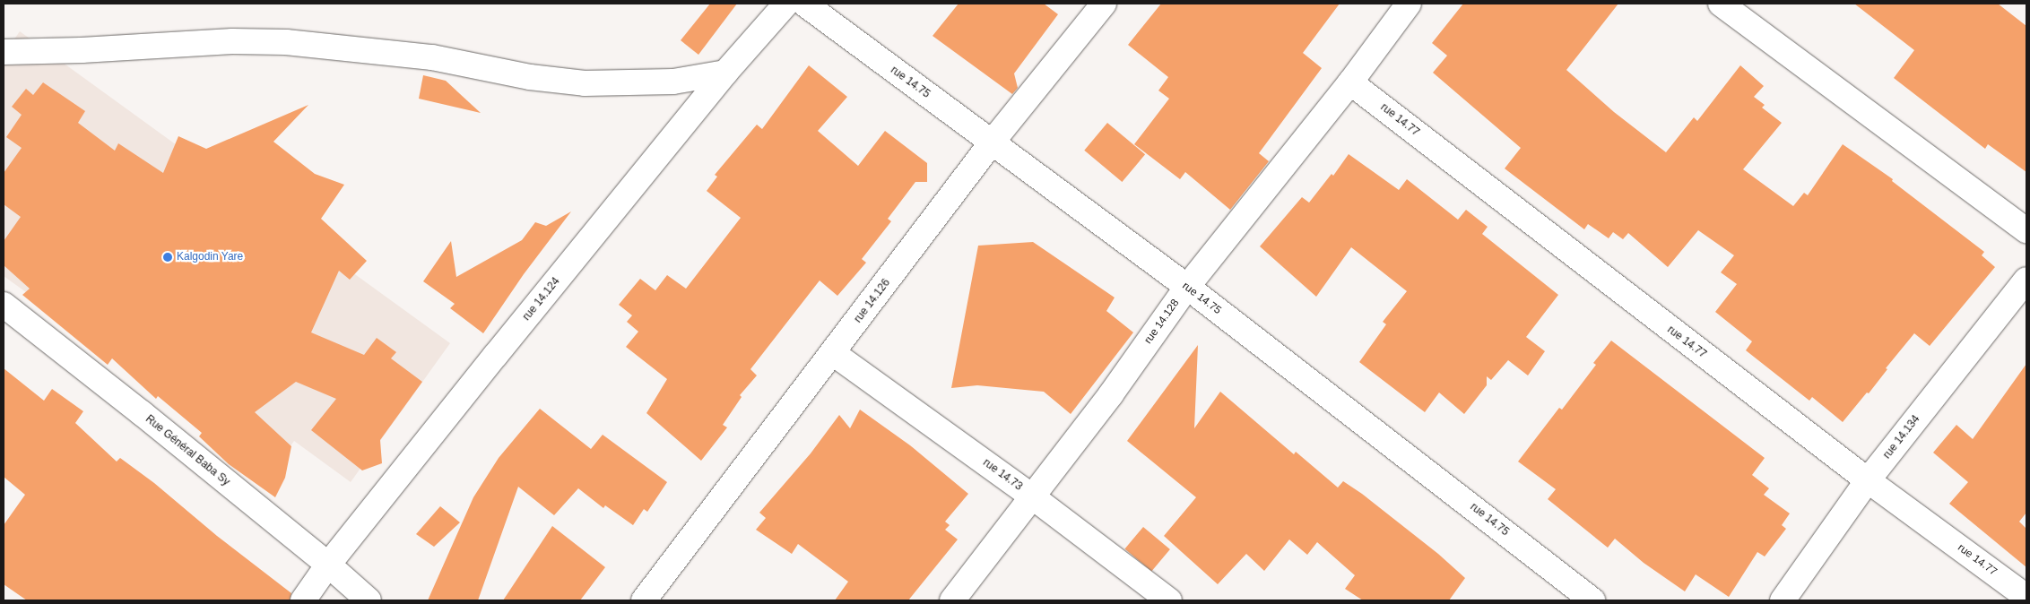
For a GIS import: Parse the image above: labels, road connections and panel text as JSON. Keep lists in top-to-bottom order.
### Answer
{
  "streets": {
    "street": [
      "rue 14.75",
      "rue 14.77",
      "rue 14.124",
      "rue 14.126",
      "rue 14.128",
      "rue 14.134",
      "Rue Général Baba Sy",
      "rue 14.73"
    ]
  },
  "crossings": [
    ["rue 14.75", "rue 14.126"],
    ["rue 14.75", "rue 14.128"],
    ["rue 14.77", "rue 14.128"],
    ["rue 14.77", "rue 14.134"],
    ["rue 14.124", "Rue Général Baba Sy"],
    ["rue 14.126", "rue 14.73"],
    ["rue 14.128", "rue 14.73"]
  ],
  "places": ["Kalgodin Yare"]
}
